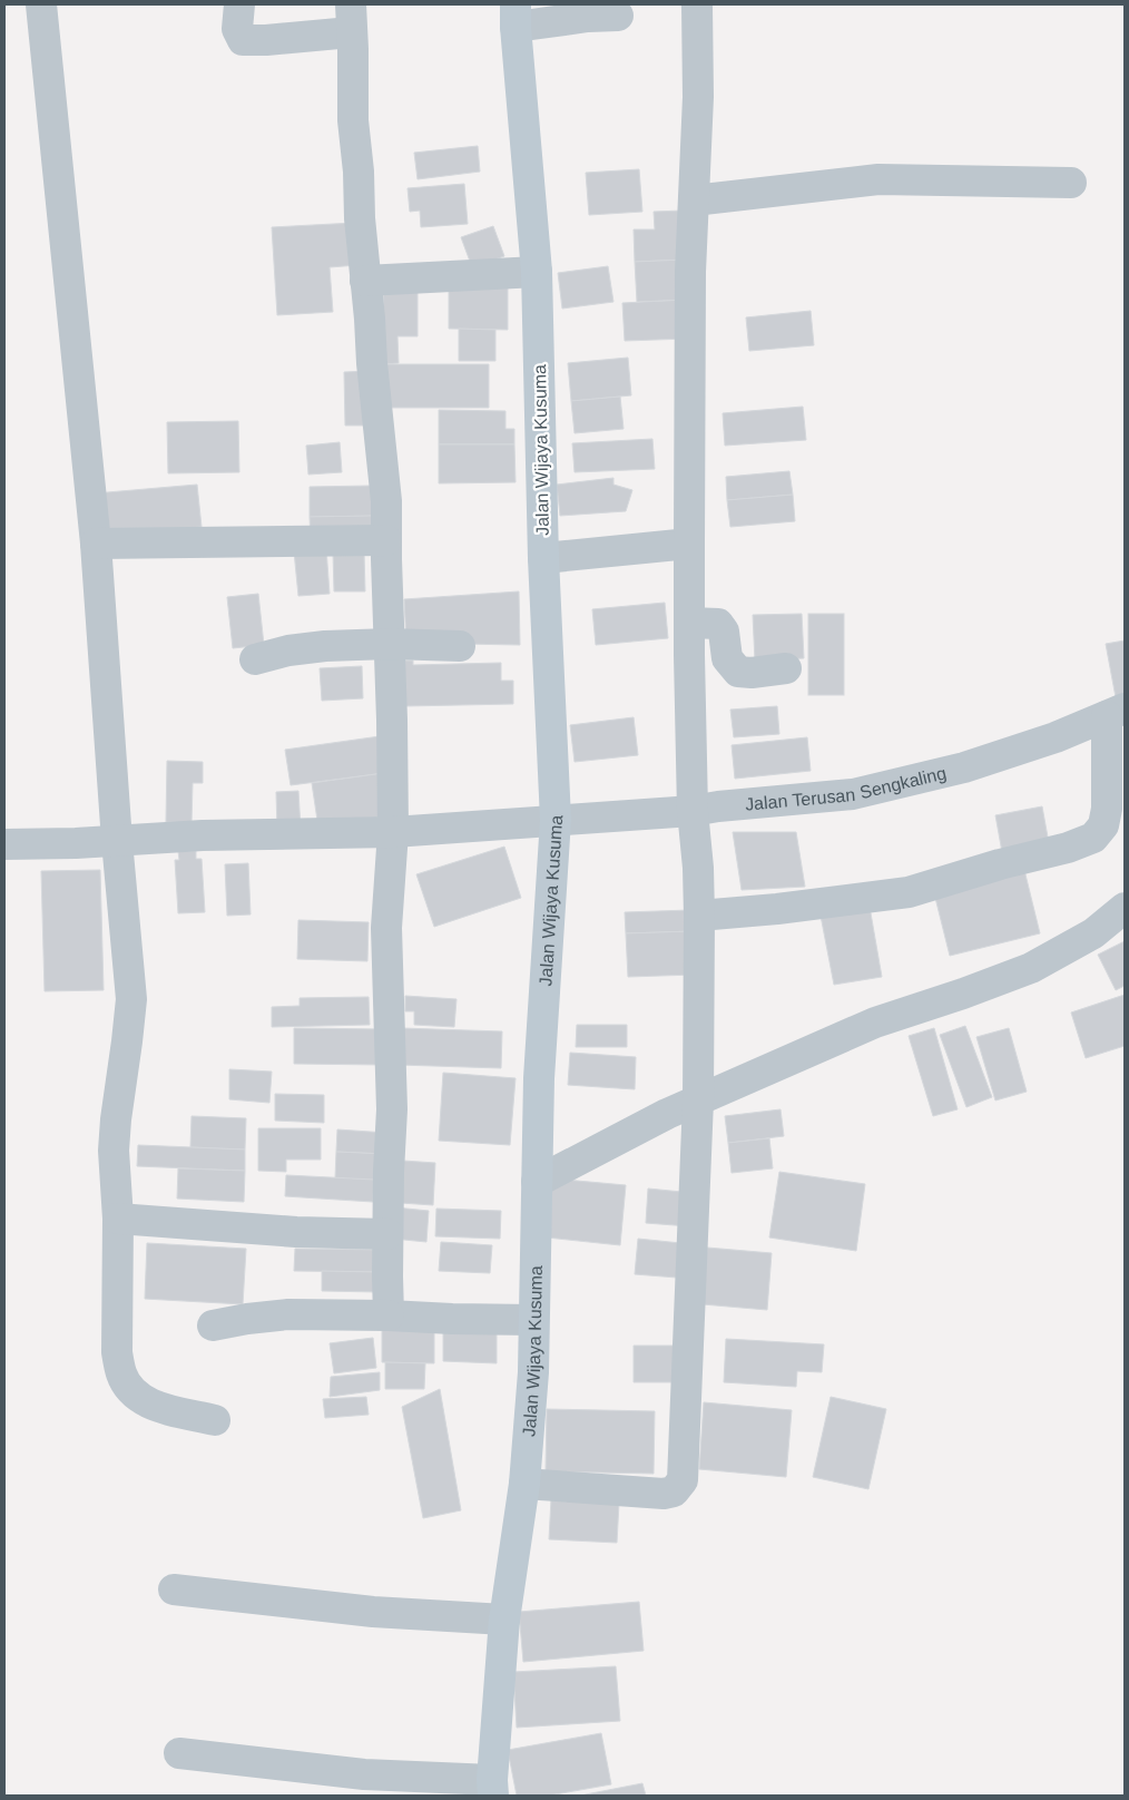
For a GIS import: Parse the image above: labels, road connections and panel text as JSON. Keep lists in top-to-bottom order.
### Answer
{
  "streets": {
    "main road": ["Jalan Wijaya Kusuma"],
    "street": ["Jalan Terusan Sengkaling"]
  },
  "crossings": [
    ["Jalan Wijaya Kusuma", "Jalan Terusan Sengkaling"]
  ]
}
